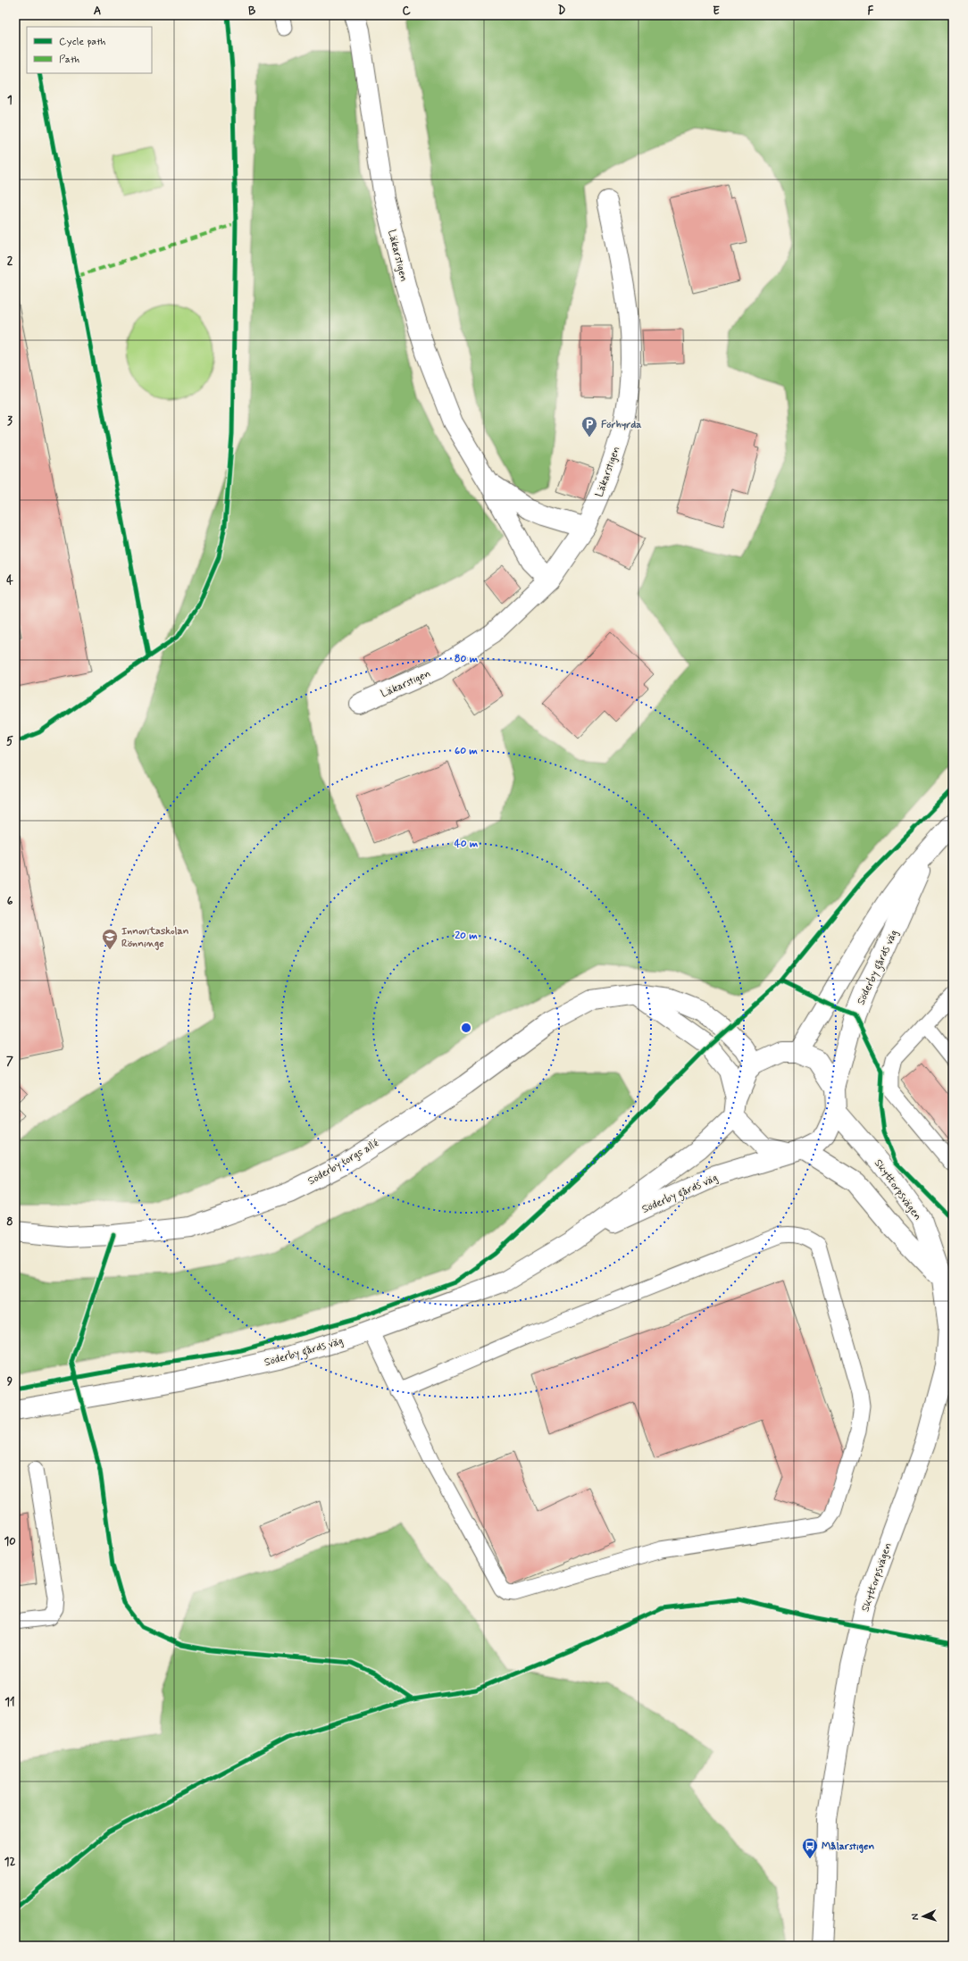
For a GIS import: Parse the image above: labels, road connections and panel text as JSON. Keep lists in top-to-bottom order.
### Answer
{
  "streets": {
    "street": [
      "Läkarstigen",
      "Söderby gårds väg",
      "Söderby torgs allé",
      "Skyttorpsvägen"
    ]
  },
  "crossings": [
    ["Söderby gårds väg", "Söderby torgs allé"],
    ["Söderby gårds väg", "Skyttorpsvägen"],
    ["Söderby torgs allé", "Skyttorpsvägen"]
  ],
  "places": {
    "parking": ["Förhyrda"],
    "school or university": ["Innovitaskolan Rönninge"],
    "bus stop": ["Målarstigen"]
  },
  "legend": ["Cycle path", "Path"],
  "north": "left",
  "grid": {
    "columns": [
      "A",
      "B",
      "C",
      "D",
      "E",
      "F"
    ],
    "rows": [
      "1",
      "2",
      "3",
      "4",
      "5",
      "6",
      "7",
      "8",
      "9",
      "10",
      "11",
      "12"
    ]
  },
  "rings": [
    "80 m",
    "60 m",
    "40 m",
    "20 m"
  ]
}
